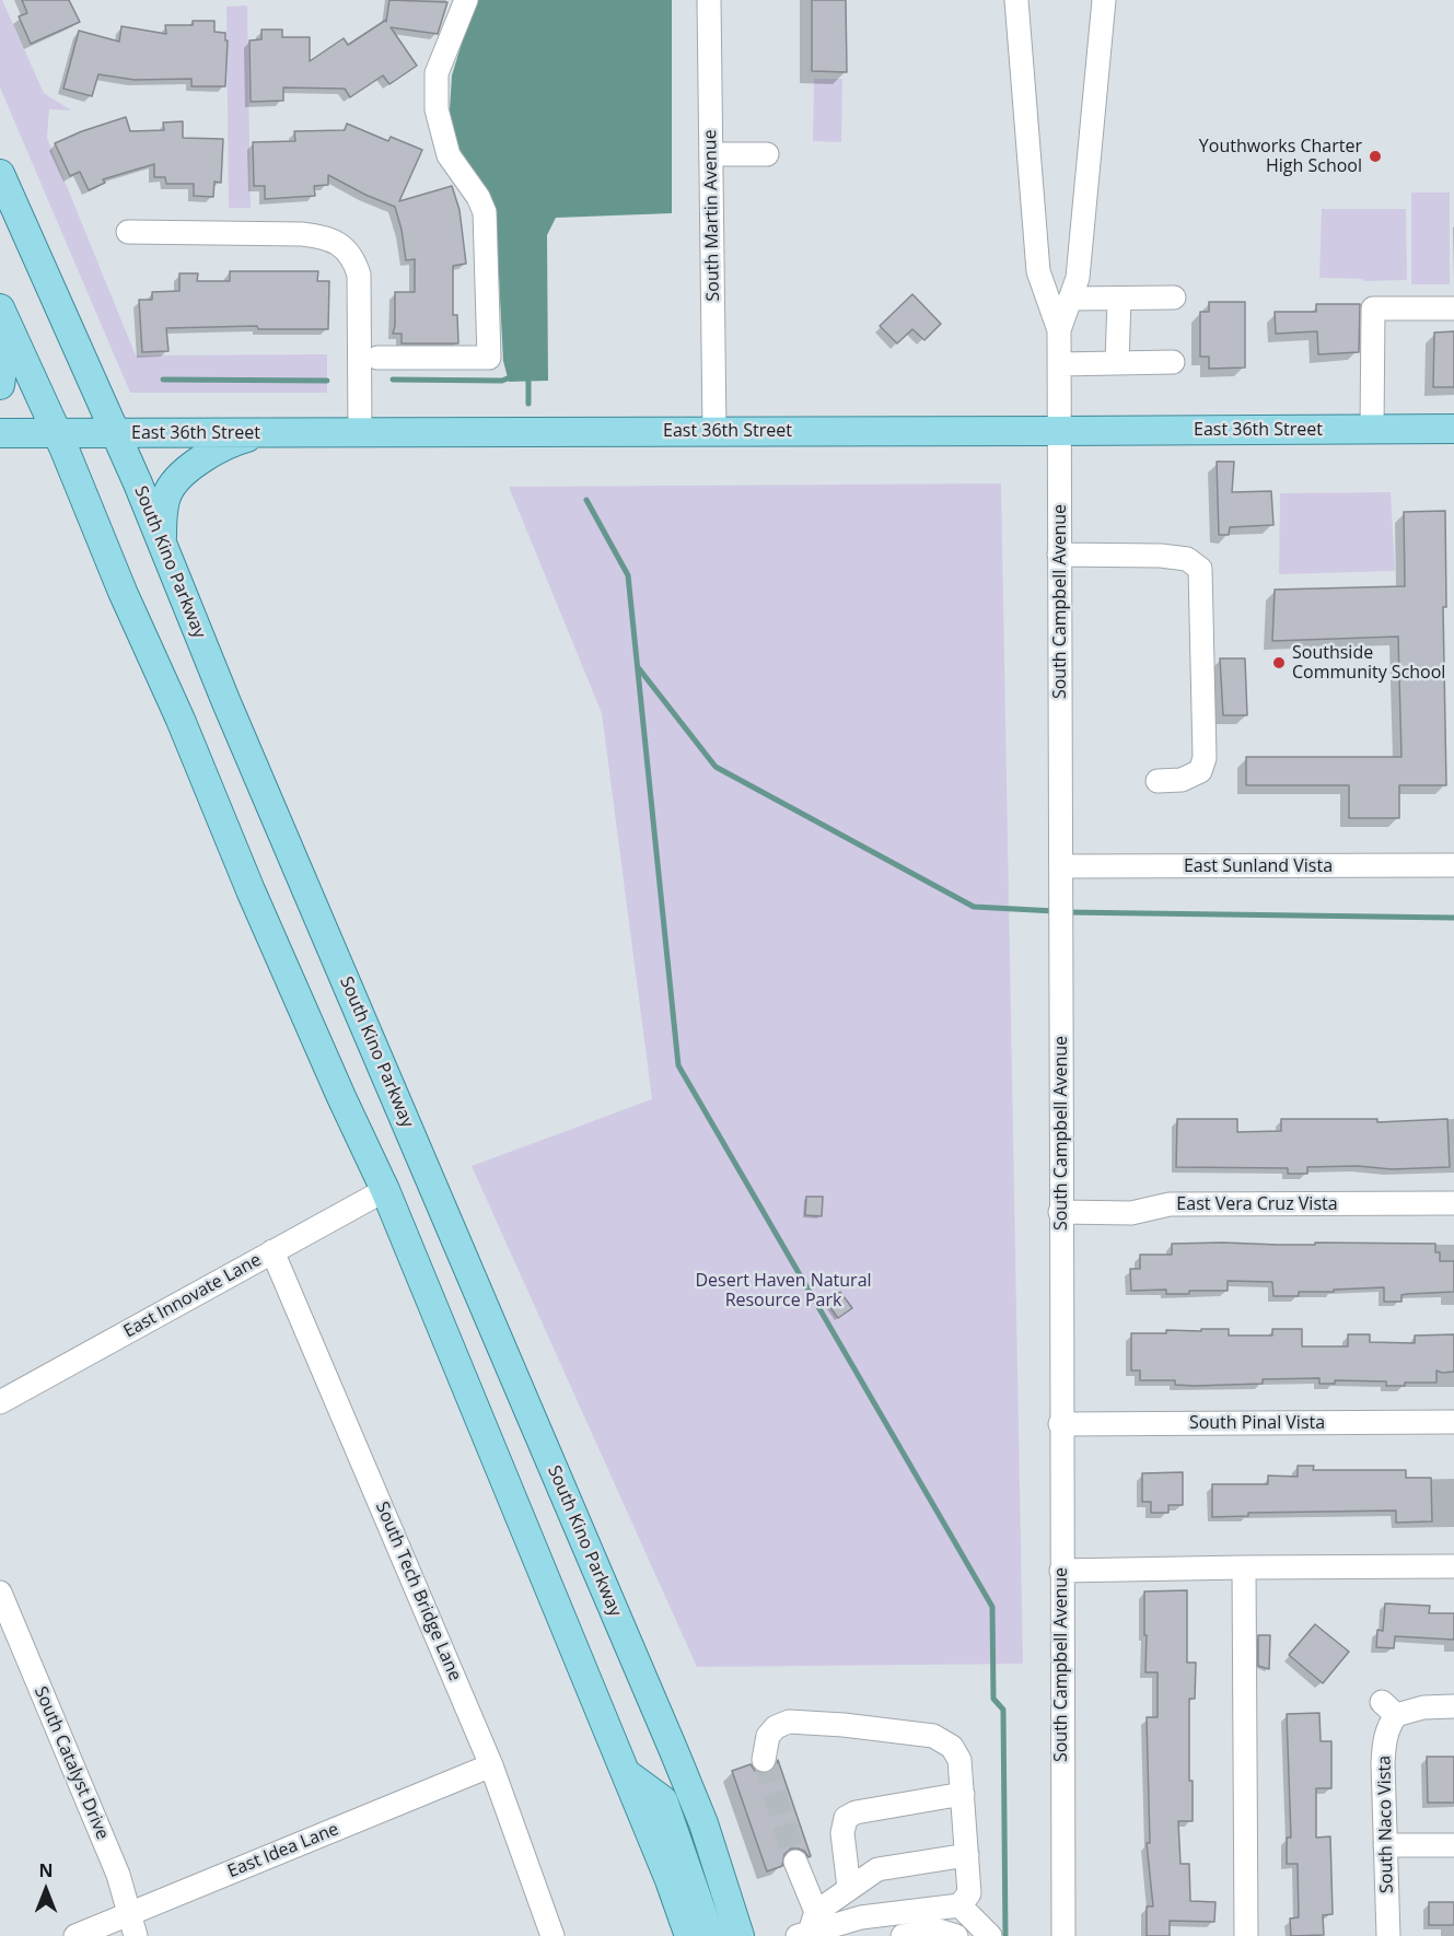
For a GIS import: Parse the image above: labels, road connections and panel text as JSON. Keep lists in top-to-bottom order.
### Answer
{
  "streets": {
    "main road": ["East 36th Street", "South Kino Parkway"],
    "street": [
      "South Martin Avenue",
      "South Campbell Avenue",
      "East Sunland Vista",
      "East Vera Cruz Vista",
      "East Innovate Lane",
      "South Pinal Vista",
      "South Tech Bridge Lane",
      "South Catalyst Drive",
      "South Naco Vista",
      "East Idea Lane"
    ]
  },
  "crossings": [
    ["South Martin Avenue", "East 36th Street"],
    ["East 36th Street", "South Kino Parkway"],
    ["East 36th Street", "South Campbell Avenue"],
    ["South Campbell Avenue", "East Sunland Vista"],
    ["South Campbell Avenue", "East Vera Cruz Vista"],
    ["South Campbell Avenue", "South Pinal Vista"],
    ["East Innovate Lane", "South Tech Bridge Lane"],
    ["South Tech Bridge Lane", "East Idea Lane"],
    ["South Catalyst Drive", "East Idea Lane"]
  ],
  "parks": ["Desert Haven Natural Resource Park"],
  "places": ["Youthworks Charter High School", "Southside Community School"],
  "north": "top"
}
